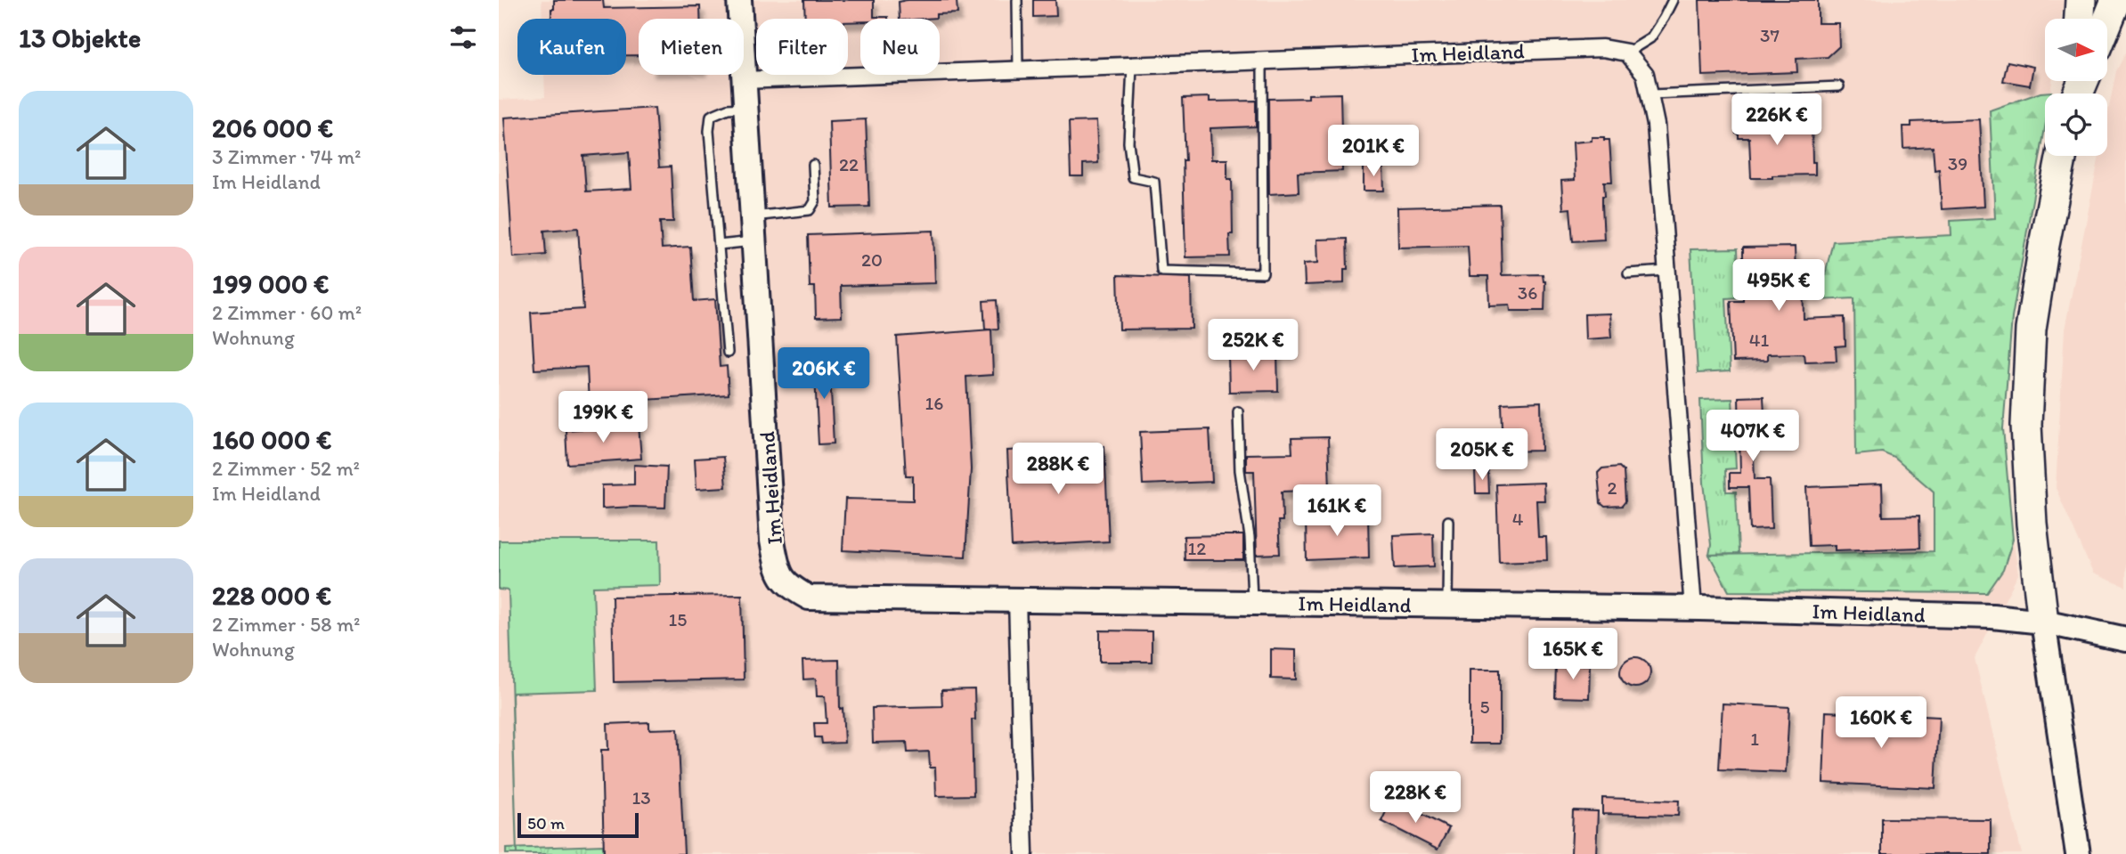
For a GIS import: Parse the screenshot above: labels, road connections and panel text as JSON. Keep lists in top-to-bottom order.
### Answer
{
  "streets": {
    "street": ["Im Heidland"]
  },
  "house_numbers": [
    "37",
    "39",
    "22",
    "20",
    "36",
    "41",
    "16",
    "2",
    "4",
    "12",
    "15",
    "5",
    "1",
    "13"
  ],
  "scale_bar": "50 m",
  "north": "right",
  "page": {
    "heading": "13 Objekte",
    "chip": [
      "Kaufen",
      "Mieten",
      "Filter",
      "Neu"
    ],
    "list": [
      {
        "name": "206 000 €",
        "note": "3 Zimmer · 74 m² · Im Heidland"
      },
      {
        "name": "199 000 €",
        "note": "2 Zimmer · 60 m² · Wohnung"
      },
      {
        "name": "160 000 €",
        "note": "2 Zimmer · 52 m² · Im Heidland"
      },
      {
        "name": "228 000 €",
        "note": "2 Zimmer · 58 m² · Wohnung"
      }
    ],
    "price": [
      "226K €",
      "201K €",
      "495K €",
      "252K €",
      "206K €",
      "199K €",
      "407K €",
      "205K €",
      "288K €",
      "161K €",
      "165K €",
      "160K €",
      "228K €"
    ],
    "scale": "50 m"
  }
}
